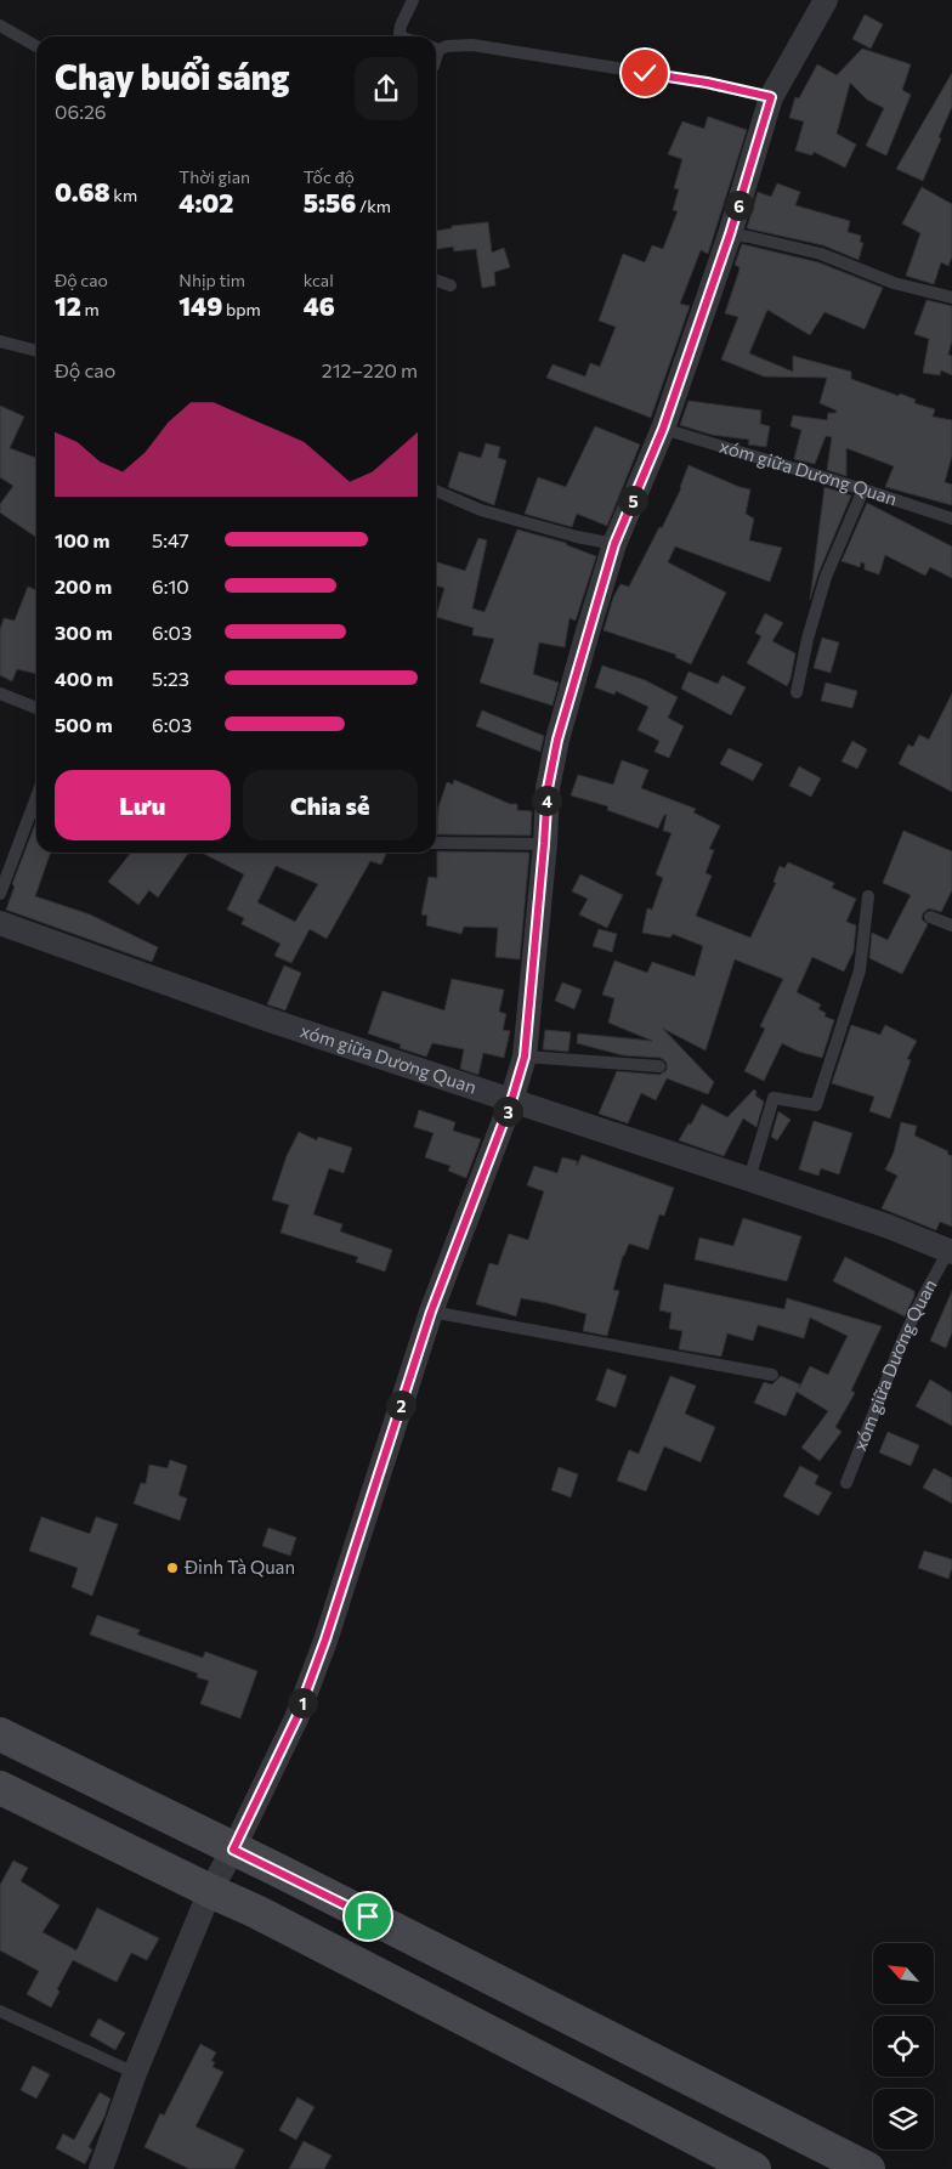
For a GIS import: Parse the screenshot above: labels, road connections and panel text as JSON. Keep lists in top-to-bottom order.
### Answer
{
  "streets": {
    "street": ["xóm giữa Dương Quan"]
  },
  "places": ["Đinh Tà Quan"],
  "north": "top left",
  "page": {
    "heading": ["Chạy buổi sáng", "06:26"],
    "stats": [
      ["0.68 km"],
      ["Thời gian", "4:02"],
      ["Tốc độ", "5:56 /km"],
      ["Độ cao", "12 m"],
      ["Nhịp tim", "149 bpm"],
      ["kcal", "46"]
    ],
    "pins": [
      "6",
      "5",
      "4",
      "3",
      "2",
      "1"
    ],
    "chart": ["Độ cao", "212–220 m"],
    "list": [
      {
        "name": "100 m",
        "note": "5:47"
      },
      {
        "name": "200 m",
        "note": "6:10"
      },
      {
        "name": "300 m",
        "note": "6:03"
      },
      {
        "name": "400 m",
        "note": "5:23"
      },
      {
        "name": "500 m",
        "note": "6:03"
      }
    ],
    "buttons": ["Lưu", "Chia sẻ"]
  }
}
